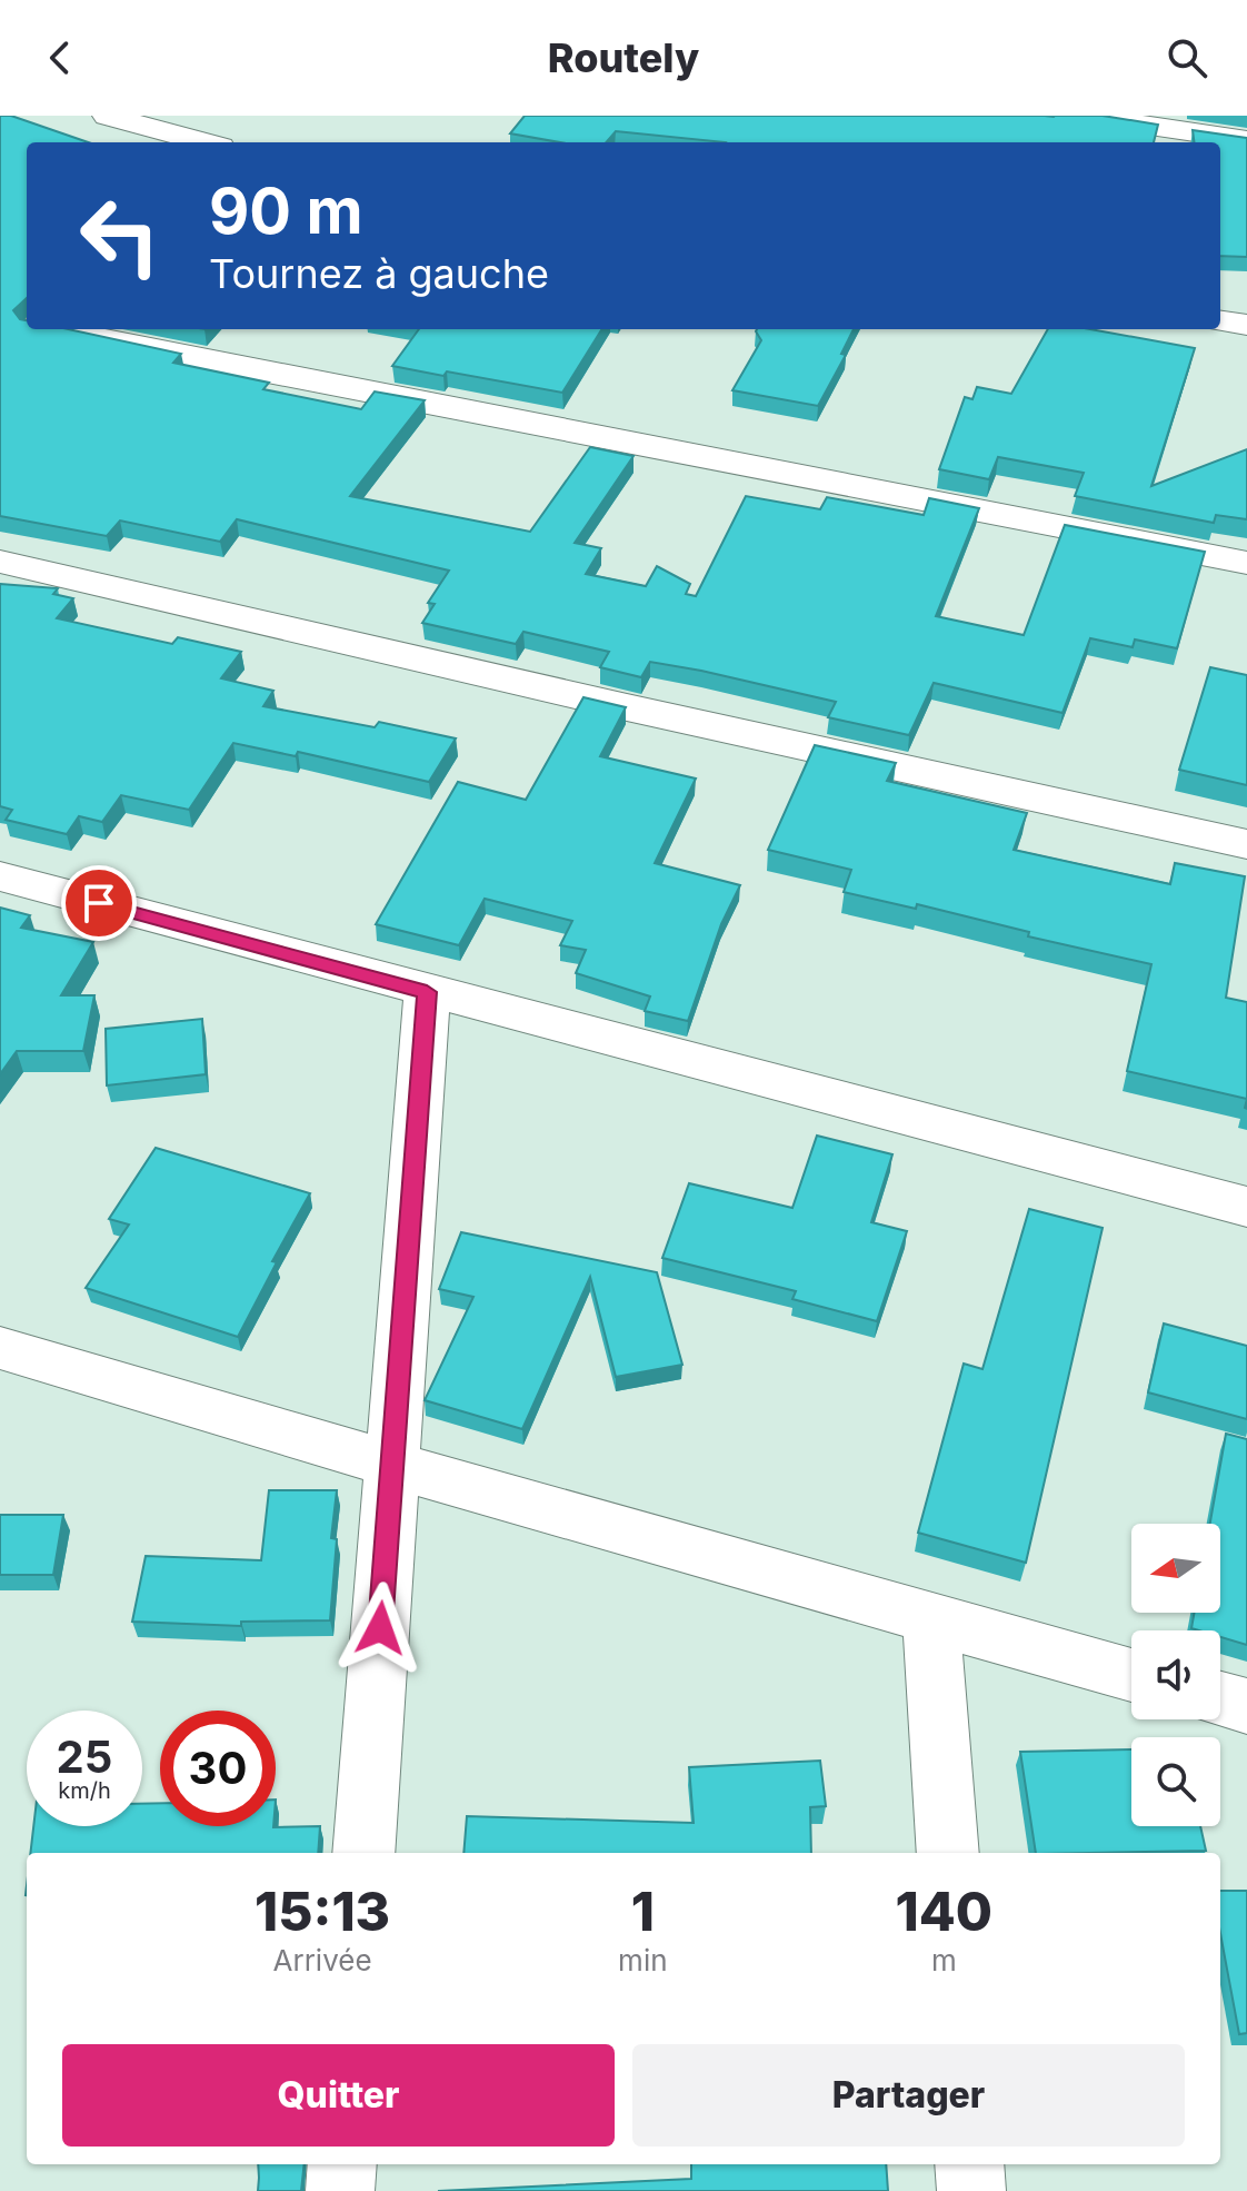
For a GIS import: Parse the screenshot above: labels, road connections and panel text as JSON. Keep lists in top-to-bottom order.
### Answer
{
  "north": "left",
  "page": {
    "header": "Routely",
    "turn": ["90 m", "Tournez à gauche"],
    "speed": "25 km/h",
    "limit": "30",
    "eta": [
      "15:13",
      "Arrivée",
      "1",
      "min",
      "140",
      "m"
    ],
    "buttons": ["Quitter", "Partager"]
  }
}
